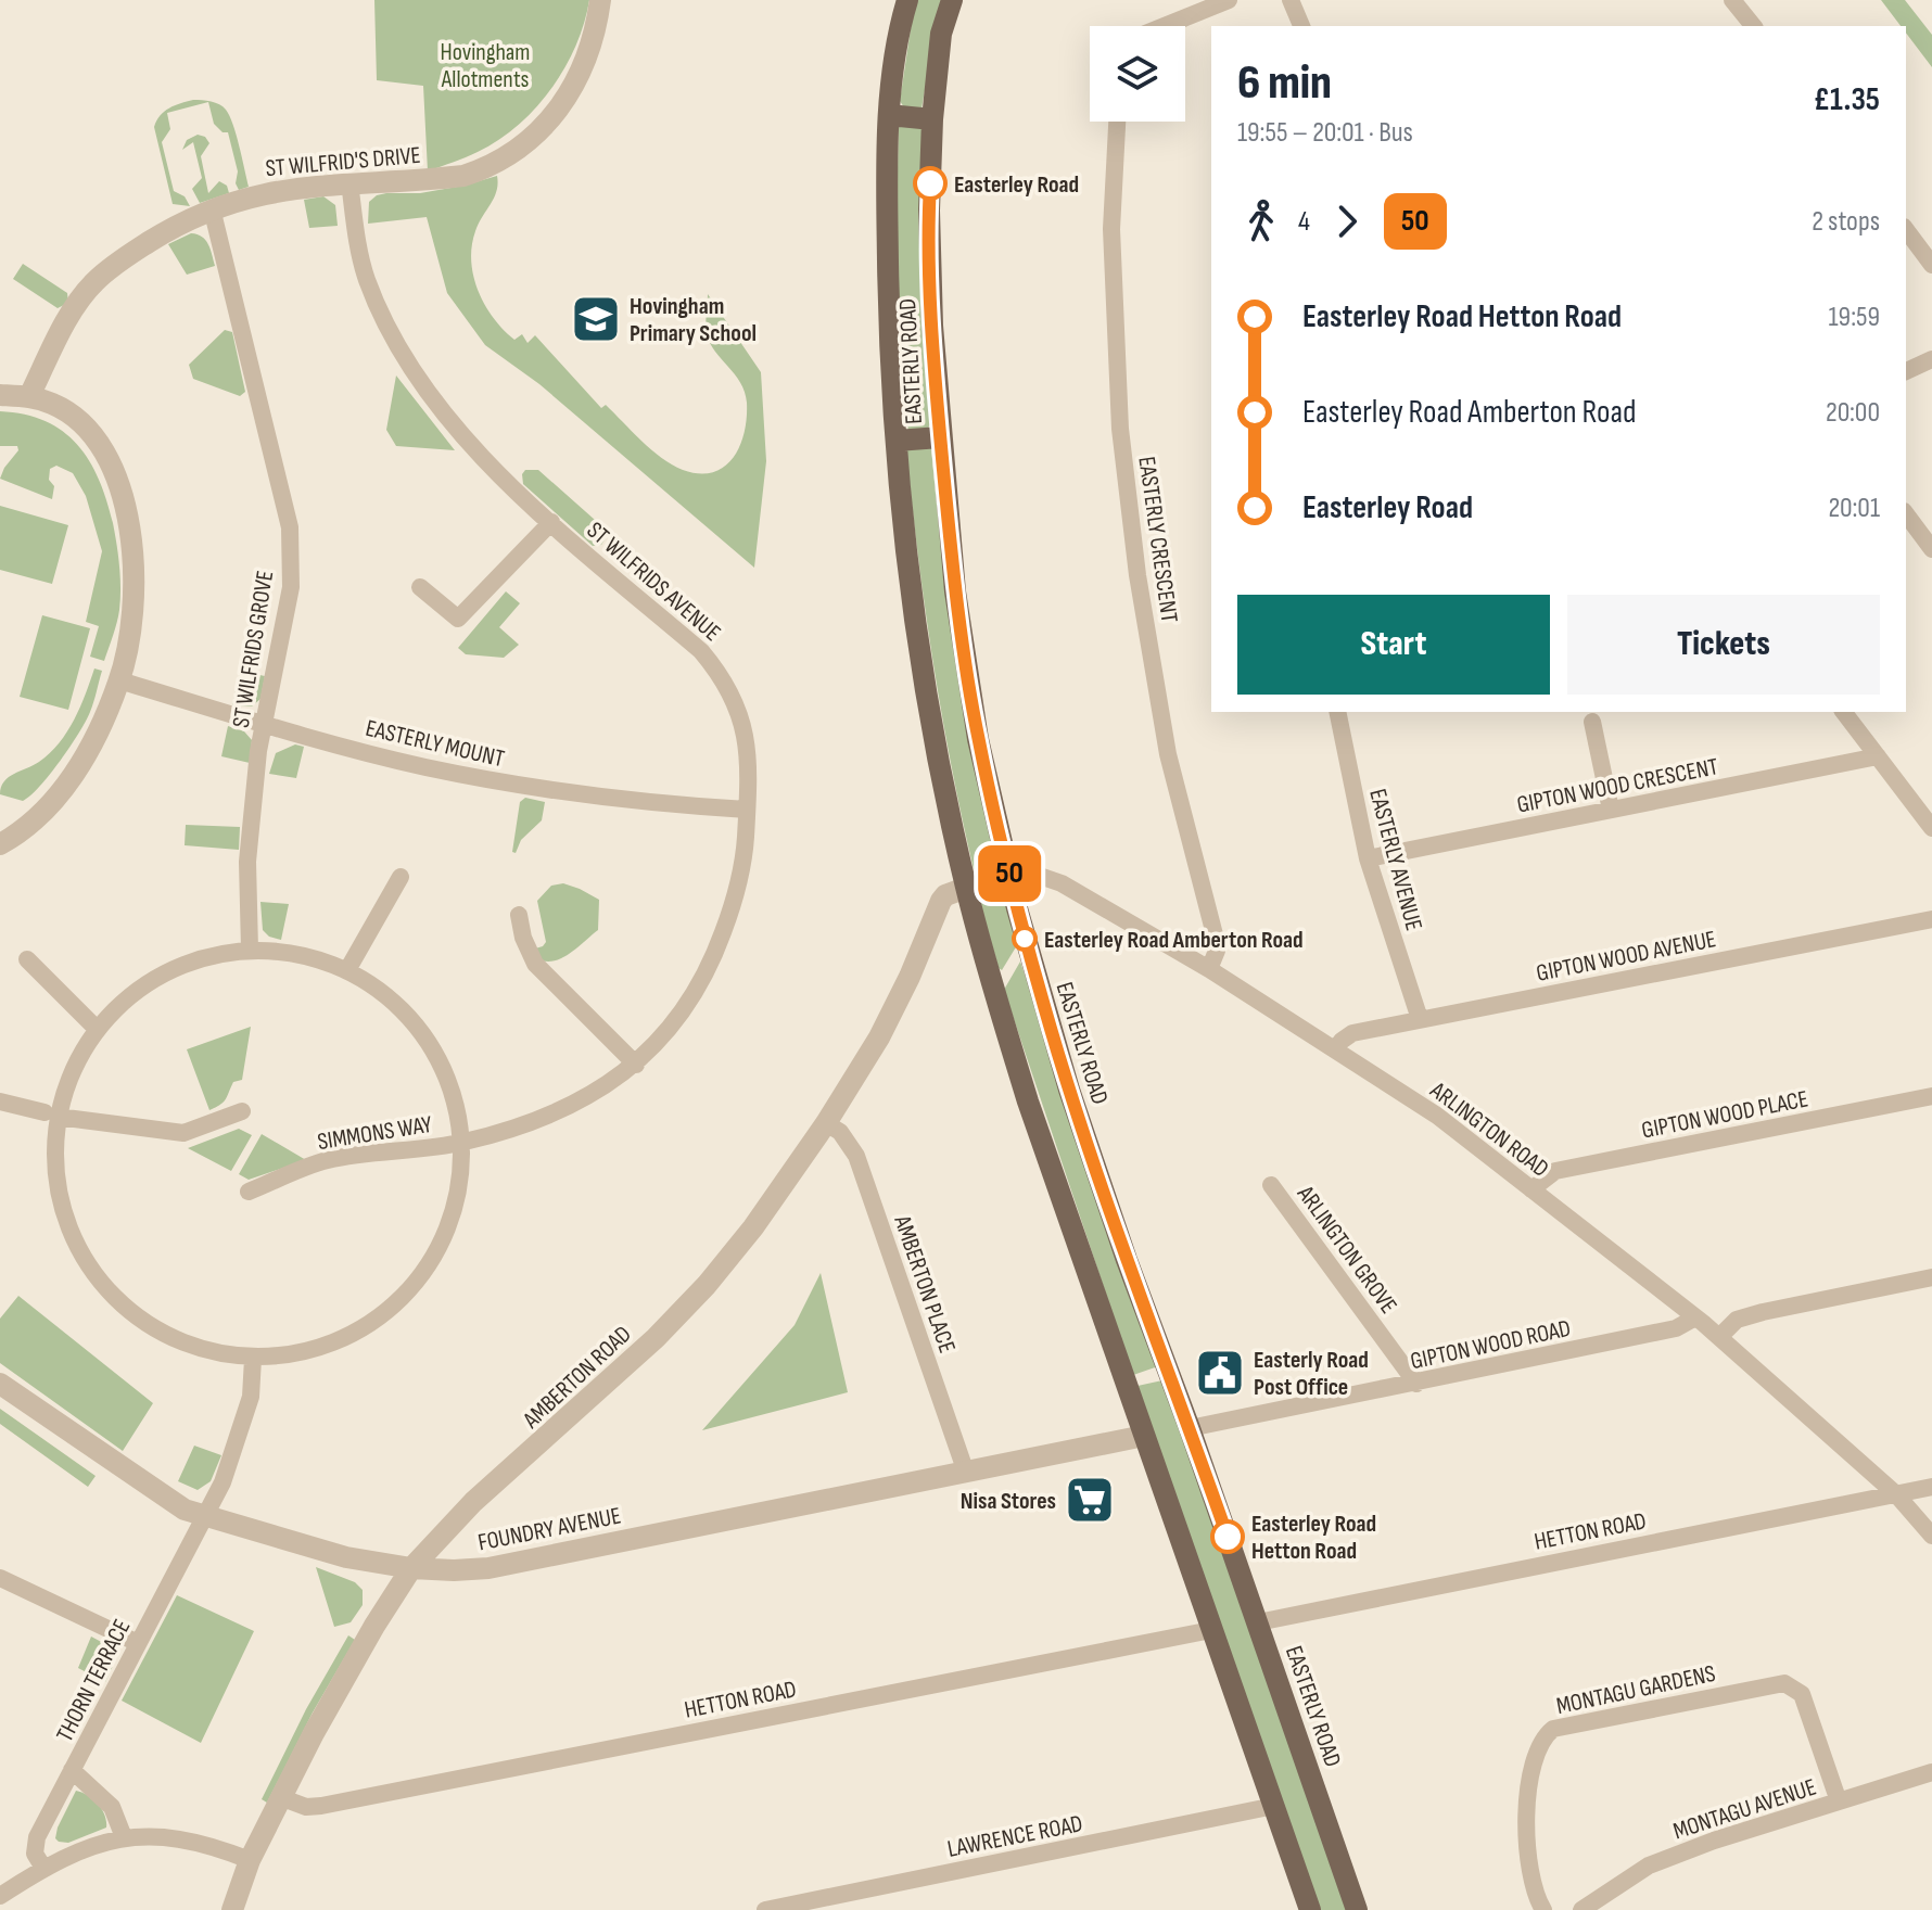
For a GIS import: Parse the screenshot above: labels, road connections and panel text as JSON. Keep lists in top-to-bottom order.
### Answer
{
  "streets": {
    "main road": ["EASTERLY ROAD"],
    "street": [
      "ST WILFRID'S DRIVE",
      "EASTERLY CRESCENT",
      "ST WILFRIDS AVENUE",
      "ST WILFRIDS GROVE",
      "EASTERLY MOUNT",
      "GIPTON WOOD CRESCENT",
      "EASTERLY AVENUE",
      "GIPTON WOOD AVENUE",
      "GIPTON WOOD PLACE",
      "ARLINGTON ROAD",
      "SIMMONS WAY",
      "ARLINGTON GROVE",
      "AMBERTON PLACE",
      "GIPTON WOOD ROAD",
      "AMBERTON ROAD",
      "FOUNDRY AVENUE",
      "HETTON ROAD",
      "THORN TERRACE",
      "MONTAGU GARDENS",
      "MONTAGU AVENUE",
      "LAWRENCE ROAD"
    ]
  },
  "crossings": [
    ["ST WILFRID'S DRIVE", "ST WILFRIDS AVENUE"],
    ["ST WILFRID'S DRIVE", "ST WILFRIDS GROVE"],
    ["EASTERLY ROAD", "ARLINGTON ROAD"],
    ["EASTERLY ROAD", "GIPTON WOOD ROAD"],
    ["EASTERLY ROAD", "AMBERTON ROAD"],
    ["EASTERLY ROAD", "FOUNDRY AVENUE"],
    ["EASTERLY ROAD", "HETTON ROAD"],
    ["EASTERLY ROAD", "LAWRENCE ROAD"],
    ["EASTERLY CRESCENT", "ARLINGTON ROAD"],
    ["ST WILFRIDS AVENUE", "EASTERLY MOUNT"],
    ["ST WILFRIDS AVENUE", "SIMMONS WAY"],
    ["ST WILFRIDS GROVE", "EASTERLY MOUNT"],
    ["GIPTON WOOD CRESCENT", "EASTERLY AVENUE"],
    ["EASTERLY AVENUE", "GIPTON WOOD AVENUE"],
    ["GIPTON WOOD AVENUE", "ARLINGTON ROAD"],
    ["GIPTON WOOD PLACE", "ARLINGTON ROAD"],
    ["ARLINGTON ROAD", "GIPTON WOOD ROAD"],
    ["ARLINGTON ROAD", "HETTON ROAD"],
    ["ARLINGTON GROVE", "GIPTON WOOD ROAD"],
    ["AMBERTON PLACE", "AMBERTON ROAD"],
    ["AMBERTON PLACE", "FOUNDRY AVENUE"],
    ["AMBERTON ROAD", "FOUNDRY AVENUE"],
    ["AMBERTON ROAD", "HETTON ROAD"],
    ["FOUNDRY AVENUE", "THORN TERRACE"],
    ["MONTAGU GARDENS", "MONTAGU AVENUE"]
  ],
  "parks": ["Hovingham Allotments"],
  "places": {
    "other": ["Easterley Road", "Easterley Road Amberton Road", "Easterley Road Hetton Road"],
    "school or university": ["Hovingham Primary School"],
    "public building": ["Easterly Road Post Office"],
    "supermarket": ["Nisa Stores"]
  },
  "lines": ["bus line 50"],
  "page": {
    "on_map": "50",
    "heading": ["6 min", "19:55 – 20:01 · Bus", "£1.35"],
    "legs": ["4", "50", "2 stops"],
    "list": [
      {
        "name": "Easterley Road Hetton Road",
        "value": "19:59"
      },
      {
        "name": "Easterley Road Amberton Road",
        "value": "20:00"
      },
      {
        "name": "Easterley Road",
        "value": "20:01"
      }
    ],
    "buttons": ["Start", "Tickets"]
  }
}
